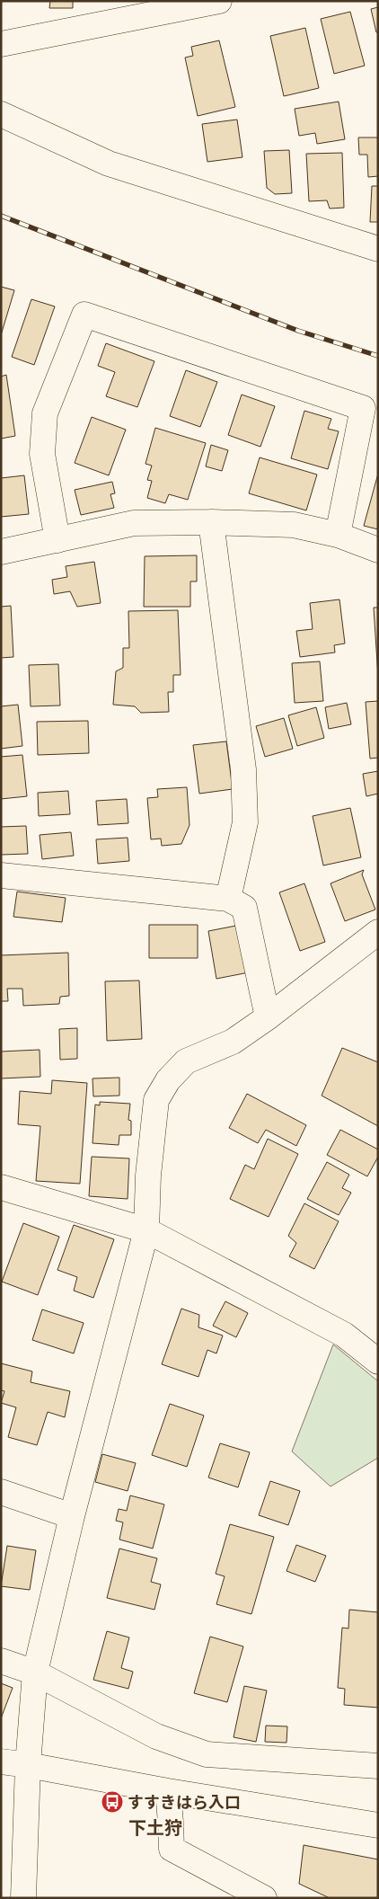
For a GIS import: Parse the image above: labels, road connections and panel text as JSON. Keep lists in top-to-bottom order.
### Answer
{
  "districts": ["下土狩"],
  "places": {
    "bus stop": ["すすきはら入口"]
  }
}
